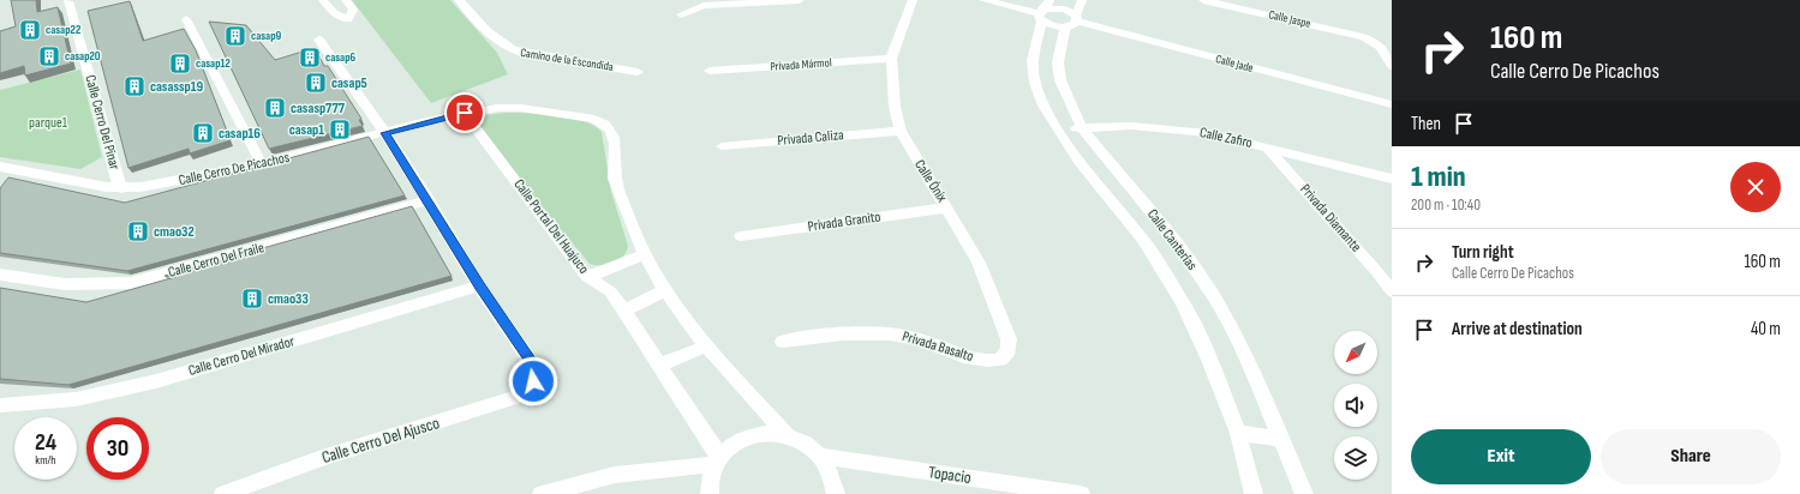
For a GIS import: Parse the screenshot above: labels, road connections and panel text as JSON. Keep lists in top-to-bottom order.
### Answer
{
  "streets": {
    "street": [
      "Calle Jaspe",
      "Camino de la Escondida",
      "Calle Jade",
      "Privada Mármol",
      "Calle Cerro Del Pinar",
      "Privada Caliza",
      "Calle Zafiro",
      "Calle Cerro De Picachos",
      "Calle Ónix",
      "Privada Diamante",
      "Privada Granito",
      "Calle Portal Del Huajuco",
      "Calle Canterías",
      "Calle Cerro Del Fraile",
      "Privada Basalto",
      "Calle Cerro Del Mirador",
      "Calle Cerro Del Ajusco",
      "Topacio"
    ]
  },
  "crossings": [
    ["Calle Jade", "Calle Canterías"],
    ["Privada Mármol", "Calle Ónix"],
    ["Calle Cerro Del Pinar", "Calle Cerro De Picachos"],
    ["Privada Caliza", "Calle Ónix"],
    ["Calle Zafiro", "Privada Diamante"],
    ["Calle Zafiro", "Calle Canterías"],
    ["Calle Cerro De Picachos", "Calle Portal Del Huajuco"],
    ["Calle Ónix", "Privada Granito"],
    ["Calle Ónix", "Privada Basalto"],
    ["Calle Cerro Del Mirador", "Calle Cerro Del Ajusco"]
  ],
  "parks": ["parque1"],
  "places": {
    "building": [
      "casap22",
      "casap9",
      "casap20",
      "casap6",
      "casap12",
      "casap5",
      "casassp19",
      "casasp777",
      "casap1",
      "casap16",
      "cmao32",
      "cmao33"
    ]
  },
  "north": "bottom left",
  "page": {
    "turn": ["160 m", "Calle Cerro De Picachos"],
    "then": "Then",
    "heading": ["1 min", "200 m · 10:40"],
    "list": [
      {
        "name": "Turn right",
        "note": "Calle Cerro De Picachos",
        "value": "160 m"
      },
      {
        "name": "Arrive at destination",
        "value": "40 m"
      }
    ],
    "speed": "24 km/h",
    "limit": "30",
    "buttons": ["Exit", "Share"]
  }
}
